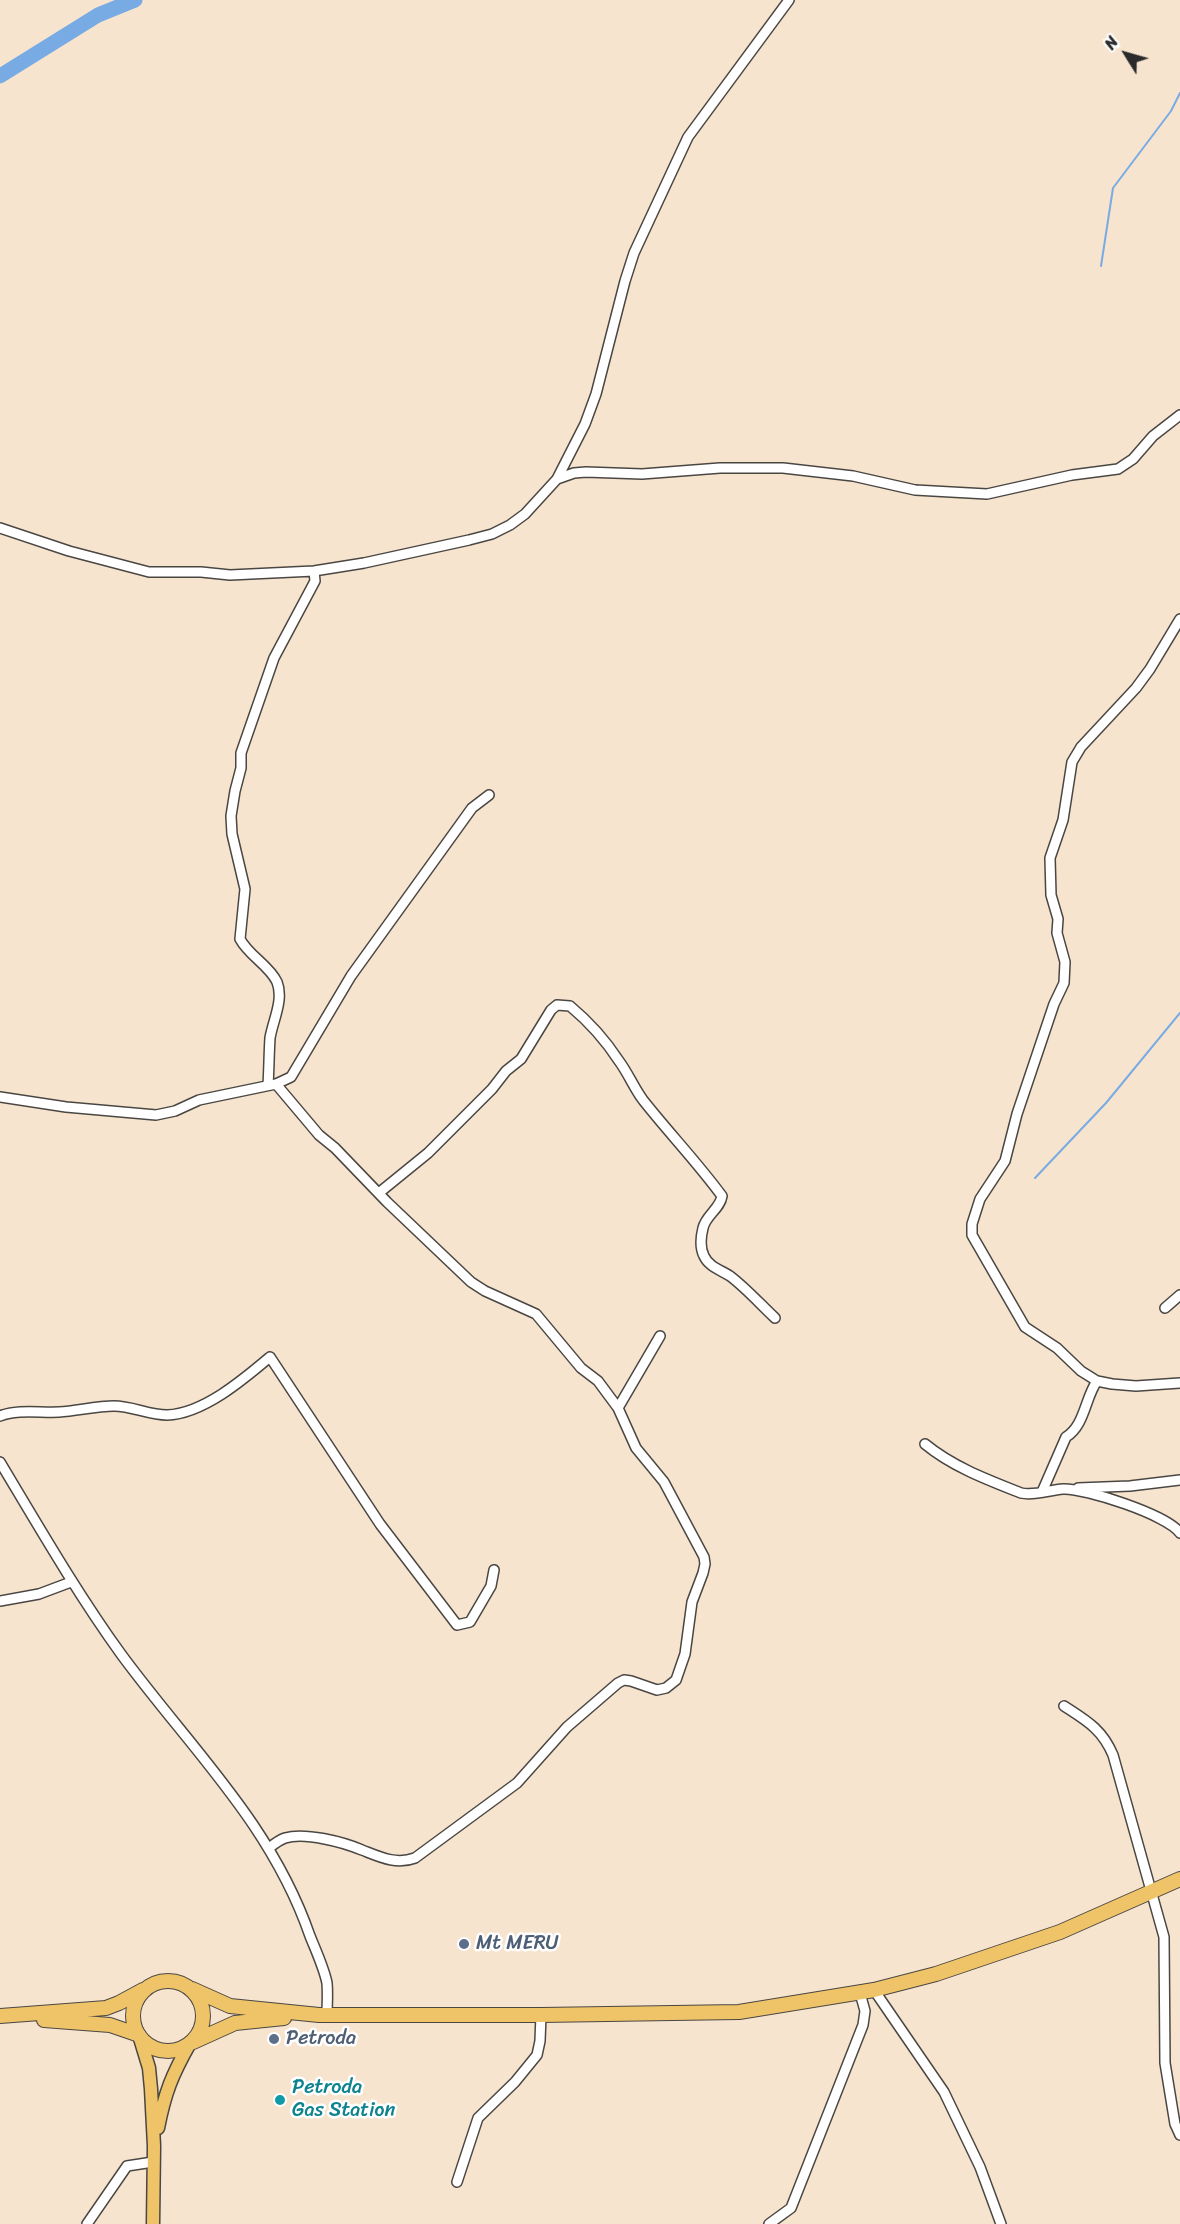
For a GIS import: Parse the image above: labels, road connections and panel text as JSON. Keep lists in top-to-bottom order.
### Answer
{
  "places": ["Mt MERU", "Petroda", "Petroda Gas Station"],
  "north": "top left"
}
